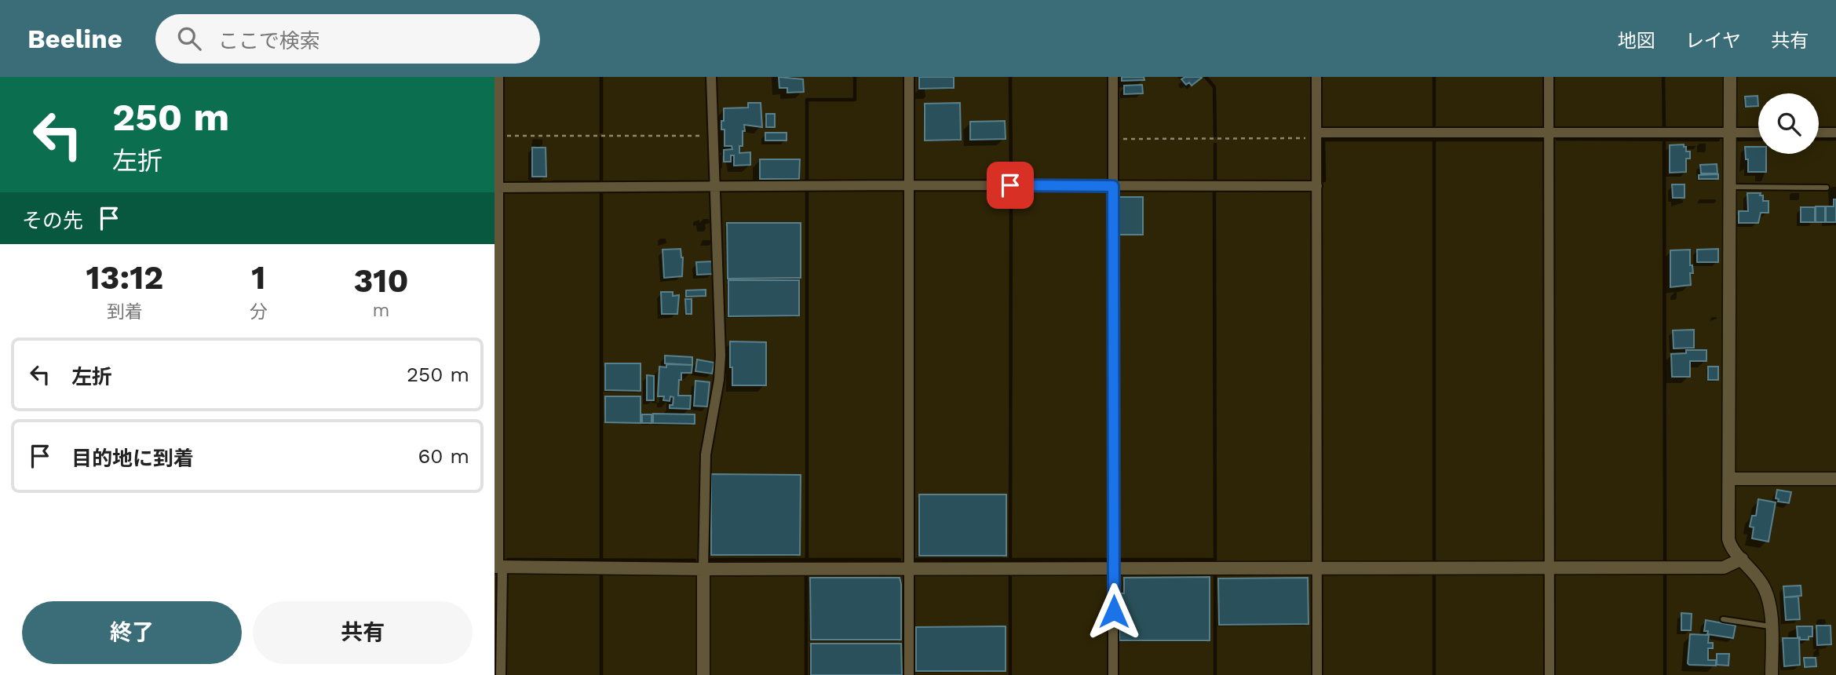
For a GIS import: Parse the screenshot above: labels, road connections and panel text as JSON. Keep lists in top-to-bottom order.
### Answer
{
  "page": {
    "header": "Beeline",
    "search": "ここで検索",
    "nav": ["地図", "レイヤ", "共有"],
    "turn": ["250 m", "左折"],
    "then": "その先",
    "eta": [
      "13:12",
      "到着",
      "1",
      "分",
      "310",
      "m"
    ],
    "list": [
      {
        "name": "左折",
        "value": "250 m"
      },
      {
        "name": "目的地に到着",
        "value": "60 m"
      }
    ],
    "buttons": ["終了", "共有"]
  }
}
